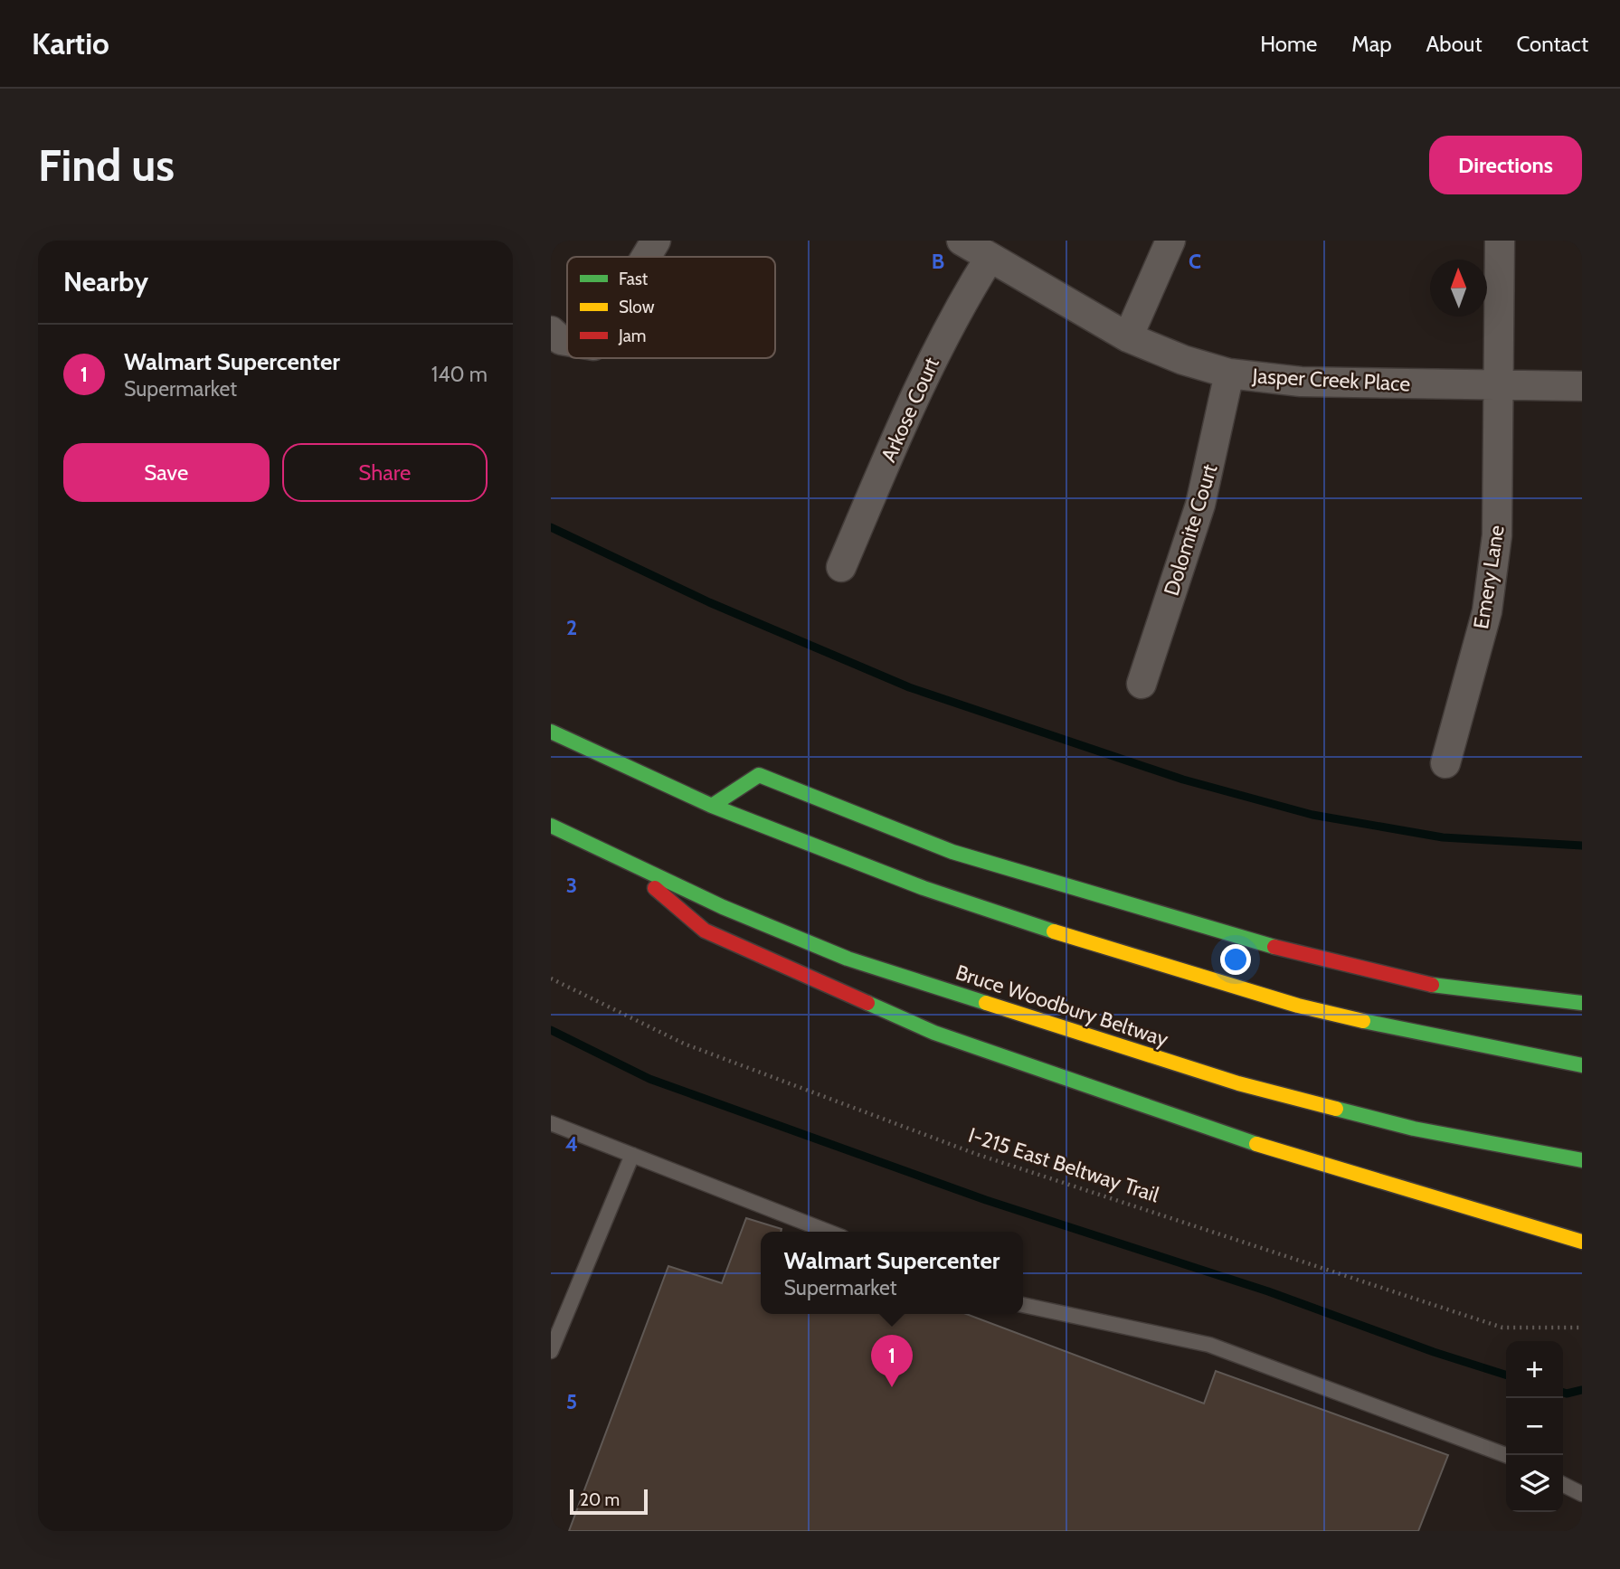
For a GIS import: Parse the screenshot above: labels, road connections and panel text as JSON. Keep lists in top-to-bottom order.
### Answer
{
  "streets": {
    "highway": ["Bruce Woodbury Beltway"],
    "street": [
      "Jasper Creek Place",
      "Arkose Court",
      "Dolomite Court",
      "Emery Lane"
    ],
    "path": ["I-215 East Beltway Trail"]
  },
  "crossings": [
    ["Jasper Creek Place", "Arkose Court"],
    ["Jasper Creek Place", "Dolomite Court"],
    ["Jasper Creek Place", "Emery Lane"]
  ],
  "legend": ["Fast", "Slow", "Jam"],
  "scale_bar": "20 m",
  "north": "top",
  "page": {
    "header": "Kartio",
    "nav": [
      "Home",
      "Map",
      "About",
      "Contact"
    ],
    "buttons": [
      "Directions",
      ["Save", "Share"]
    ],
    "title": "Find us",
    "heading": "Nearby",
    "list": [
      {
        "mark": "1",
        "name": "Walmart Supercenter",
        "note": "Supermarket",
        "value": "140 m"
      }
    ],
    "popup": ["Walmart Supercenter", "Supermarket"],
    "pins": "1",
    "map_buttons": ["+", "−"],
    "scale": "20 m"
  },
  "grid": {
    "columns": ["B", "C"],
    "rows": [
      "2",
      "3",
      "4",
      "5"
    ]
  }
}
